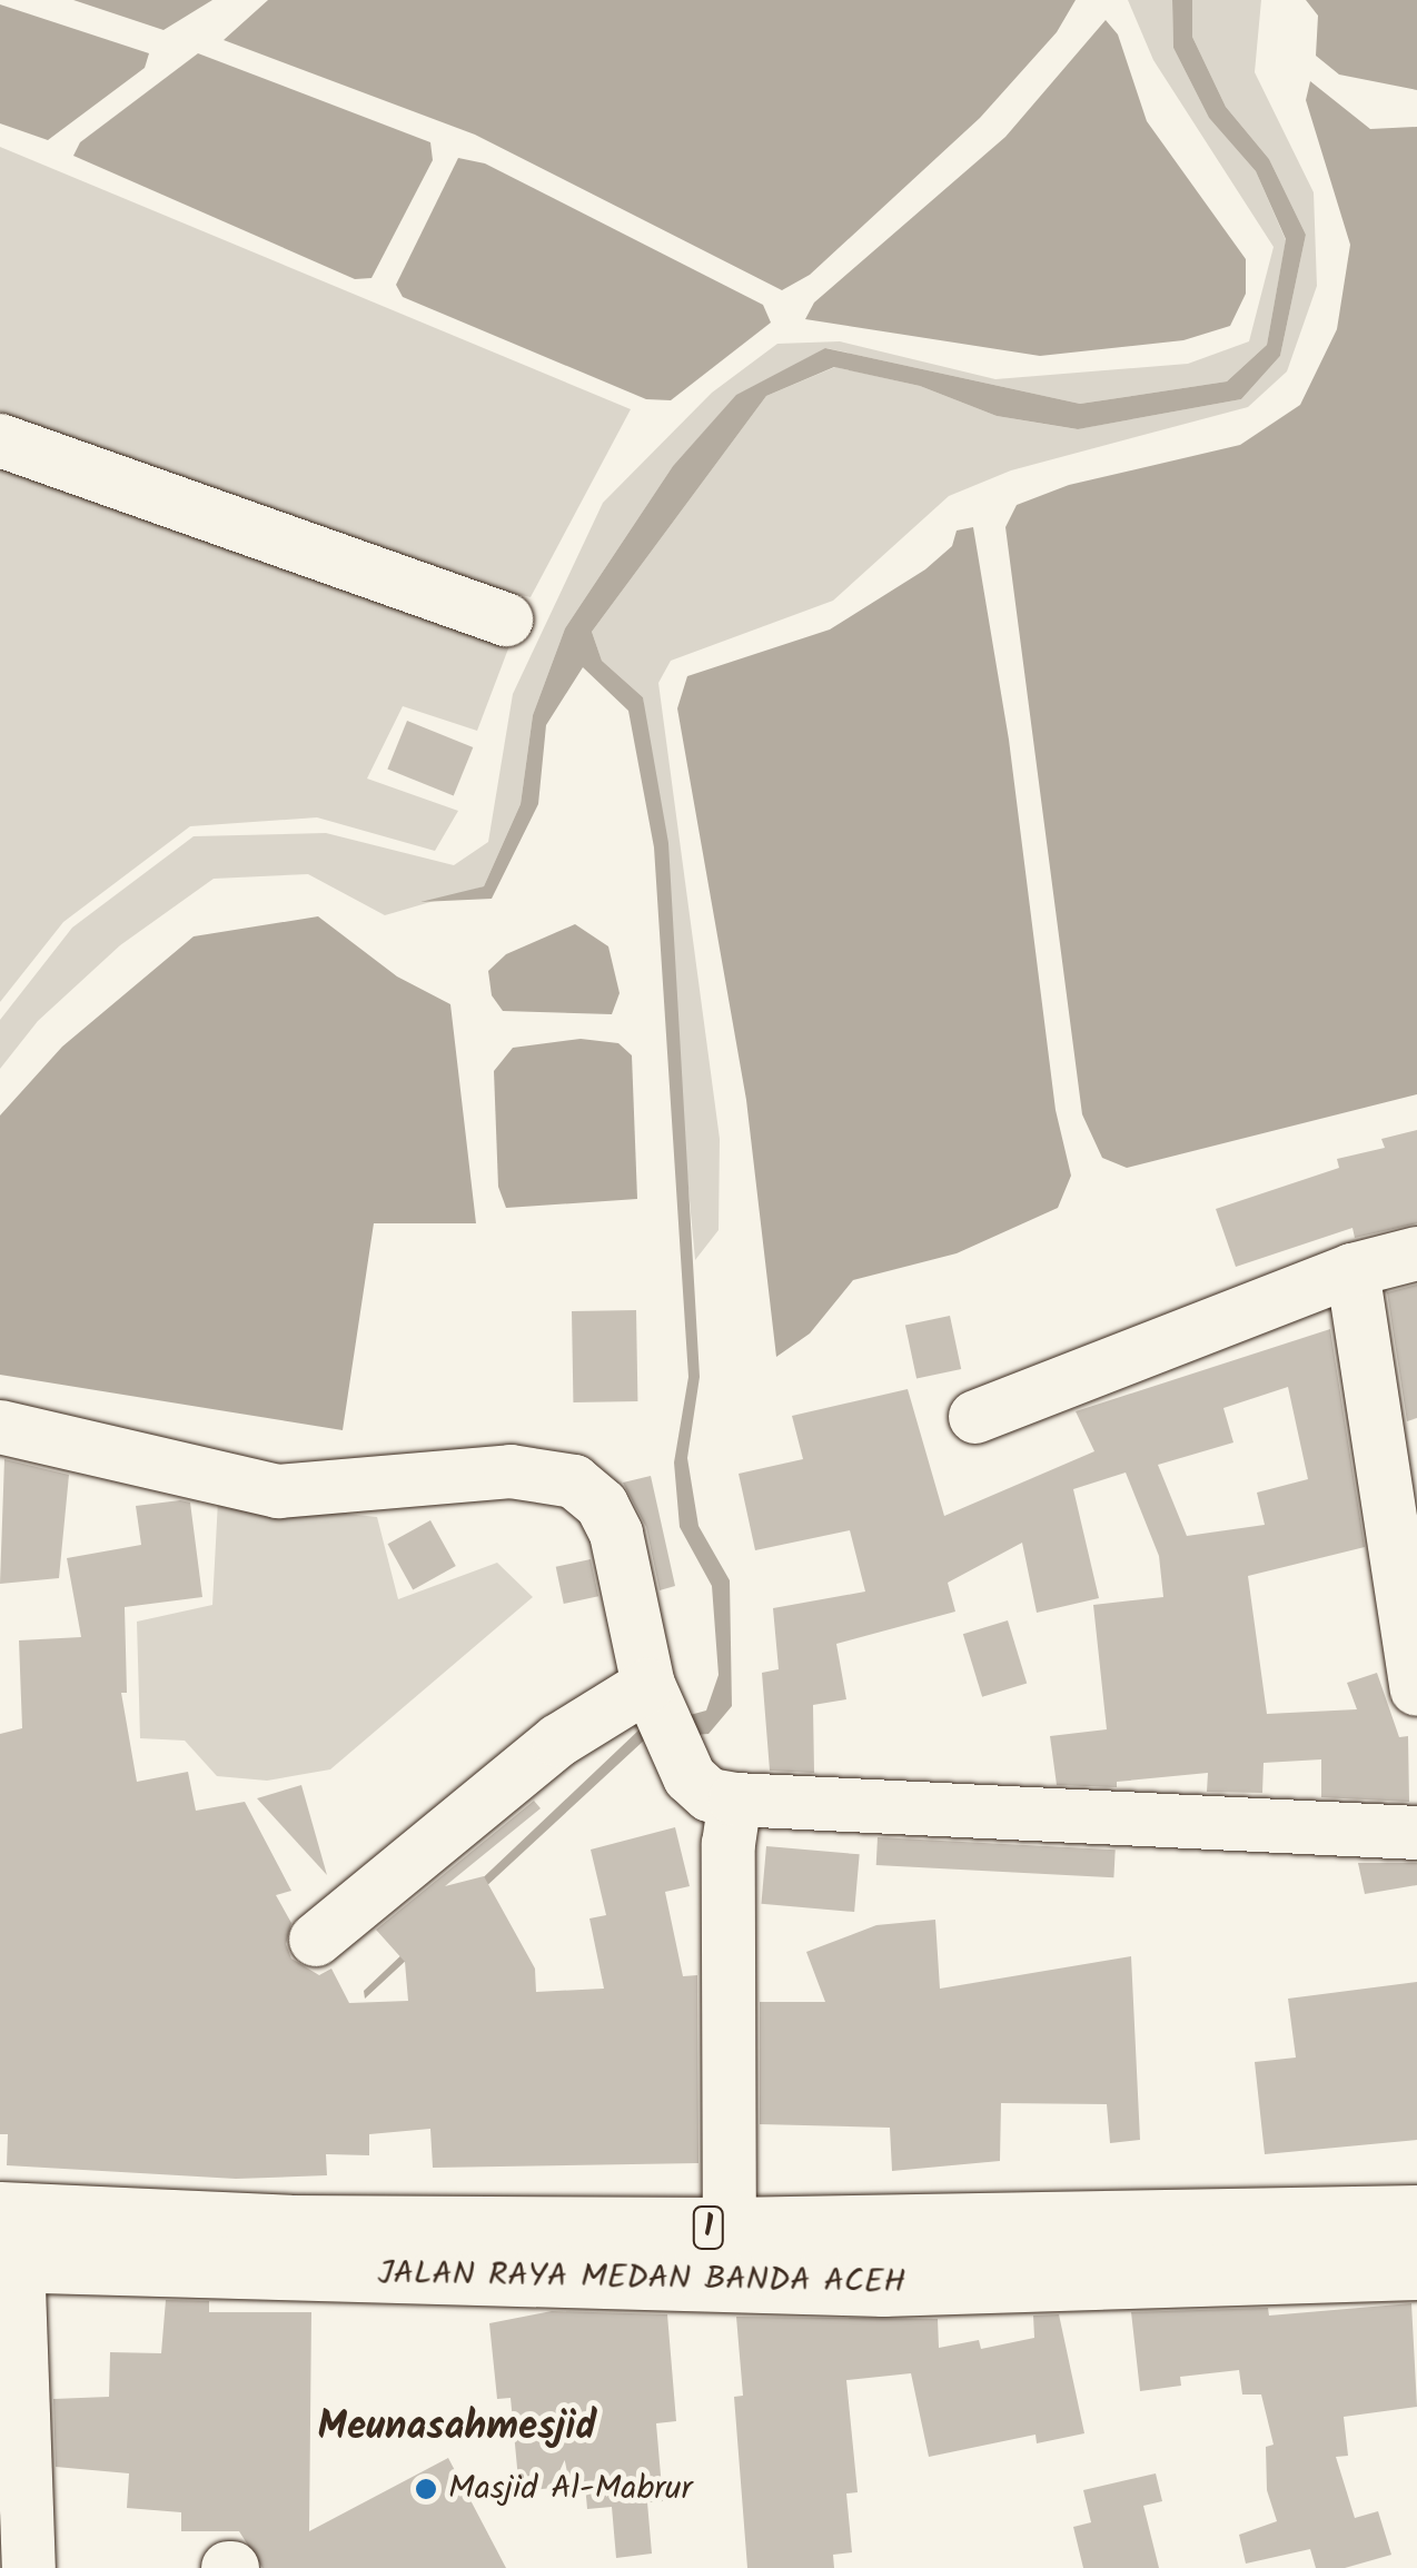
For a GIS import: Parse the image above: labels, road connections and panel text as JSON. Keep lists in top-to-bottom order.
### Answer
{
  "streets": {
    "highway": ["1", "JALAN RAYA MEDAN BANDA ACEH"]
  },
  "districts": ["Meunasahmesjid"],
  "places": ["Masjid Al-Mabrur"]
}
